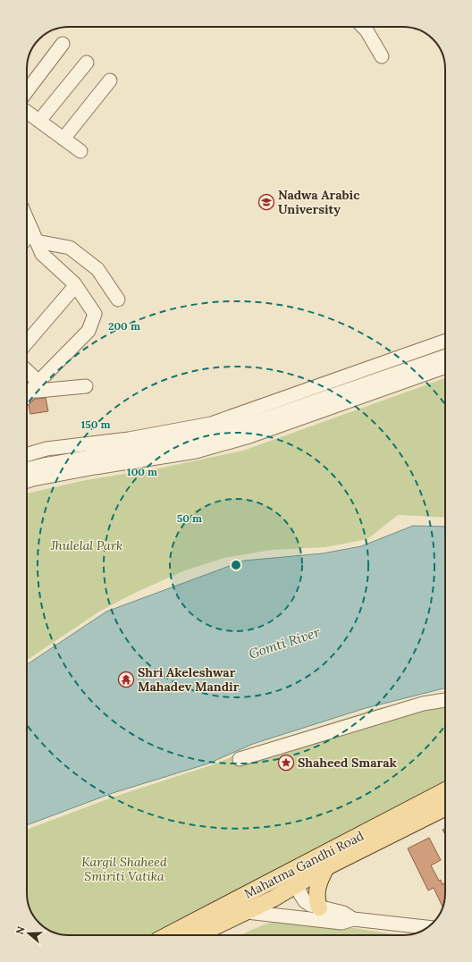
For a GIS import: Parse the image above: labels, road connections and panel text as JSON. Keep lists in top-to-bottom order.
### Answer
{
  "streets": {
    "main road": ["Mahatma Gandhi Road"]
  },
  "water": ["Gomti River"],
  "parks": ["Jhulelal Park", "Kargil Shaheed Smiriti Vatika"],
  "places": {
    "school or university": ["Nadwa Arabic University"],
    "temple": ["Shri Akeleshwar Mahadev Mandir"],
    "place": ["Shaheed Smarak"]
  },
  "north": "left",
  "rings": [
    "200 m",
    "150 m",
    "100 m",
    "50 m"
  ]
}
